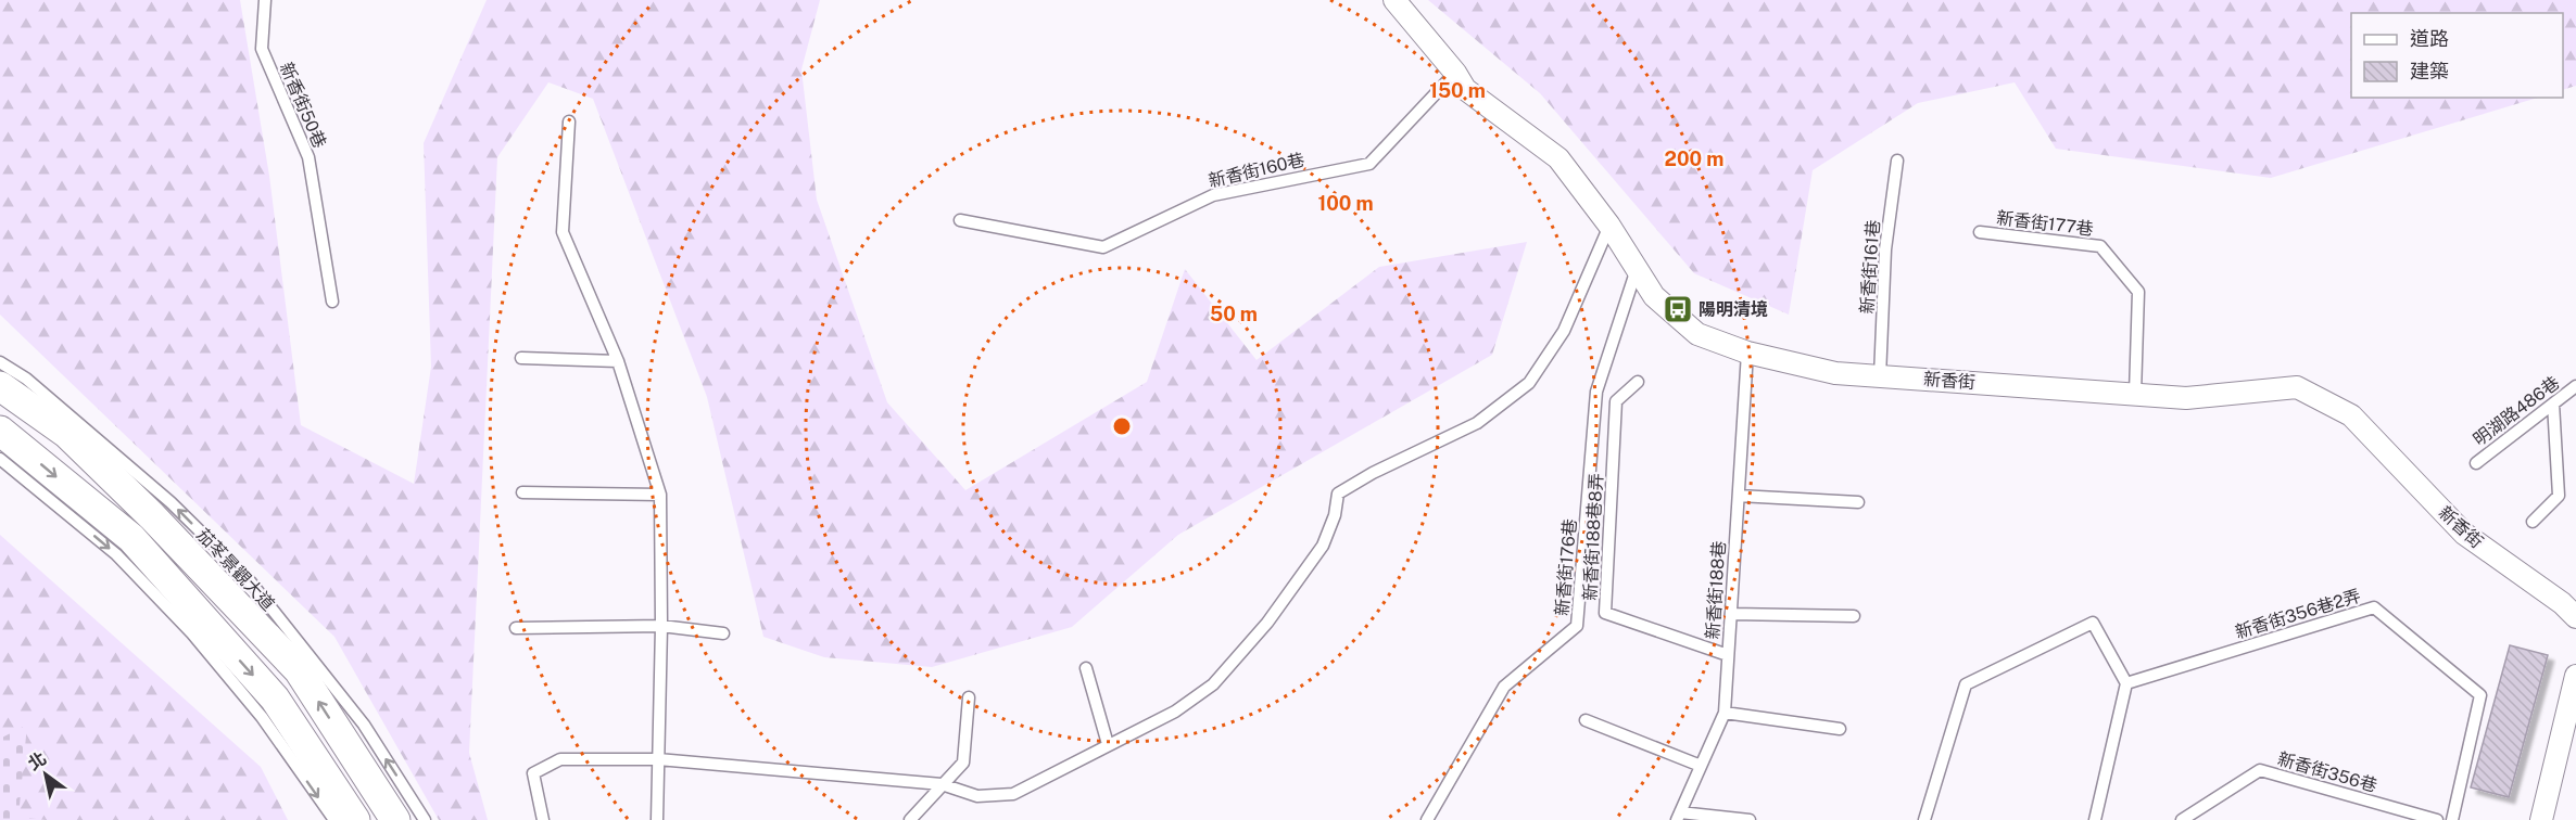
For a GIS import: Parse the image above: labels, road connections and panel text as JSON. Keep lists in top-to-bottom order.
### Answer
{
  "streets": {
    "street": ["新香街", "茄苳景觀大道"],
    "lane": [
      "新香街50巷",
      "新香街160巷",
      "新香街177巷",
      "新香街161巷",
      "明湖路486巷",
      "新香街188巷8弄",
      "新香街176巷",
      "新香街188巷",
      "新香街356巷2弄",
      "新香街356巷"
    ]
  },
  "crossings": [
    ["新香街160巷", "新香街"],
    ["新香街177巷", "新香街"],
    ["新香街161巷", "新香街"],
    ["新香街", "新香街176巷"],
    ["新香街", "新香街188巷"],
    ["新香街188巷8弄", "新香街188巷"]
  ],
  "places": {
    "bus stop": ["陽明清境"]
  },
  "legend": ["道路", "建築"],
  "north": "top left",
  "rings": [
    "150 m",
    "200 m",
    "100 m",
    "50 m"
  ]
}
